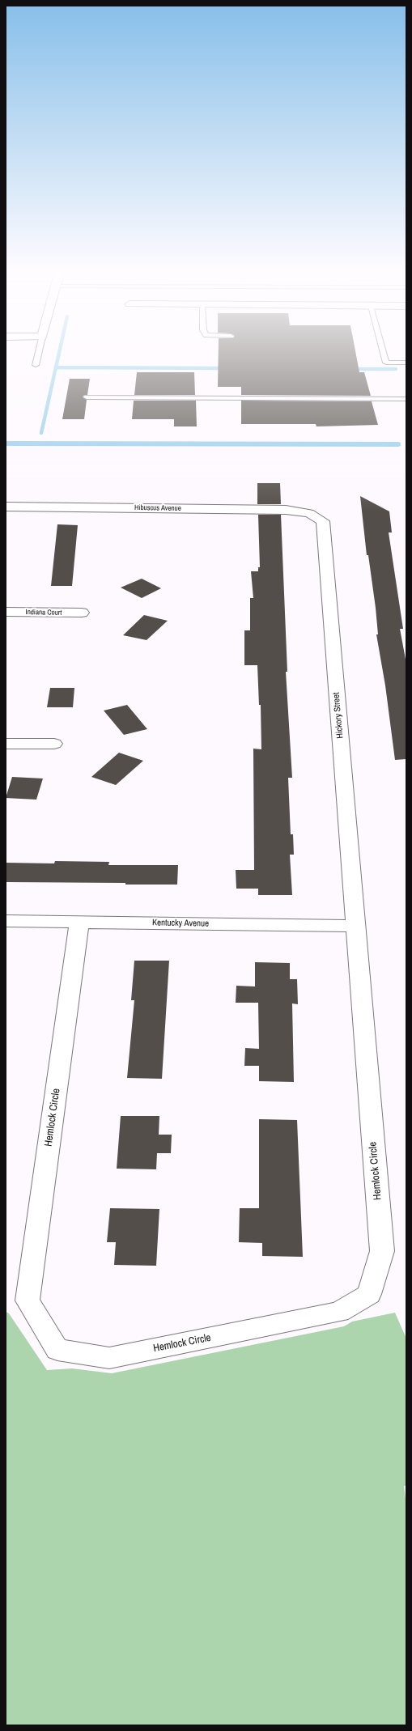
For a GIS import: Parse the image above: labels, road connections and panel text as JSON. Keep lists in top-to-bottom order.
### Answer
{
  "streets": {
    "street": [
      "Hibuscus Avenue",
      "Indiana Court",
      "Hickory Street",
      "Kentucky Avenue",
      "Hemlock Circle"
    ]
  },
  "crossings": [
    ["Hibuscus Avenue", "Hickory Street"],
    ["Hickory Street", "Kentucky Avenue"],
    ["Hickory Street", "Hemlock Circle"],
    ["Kentucky Avenue", "Hemlock Circle"]
  ]
}
